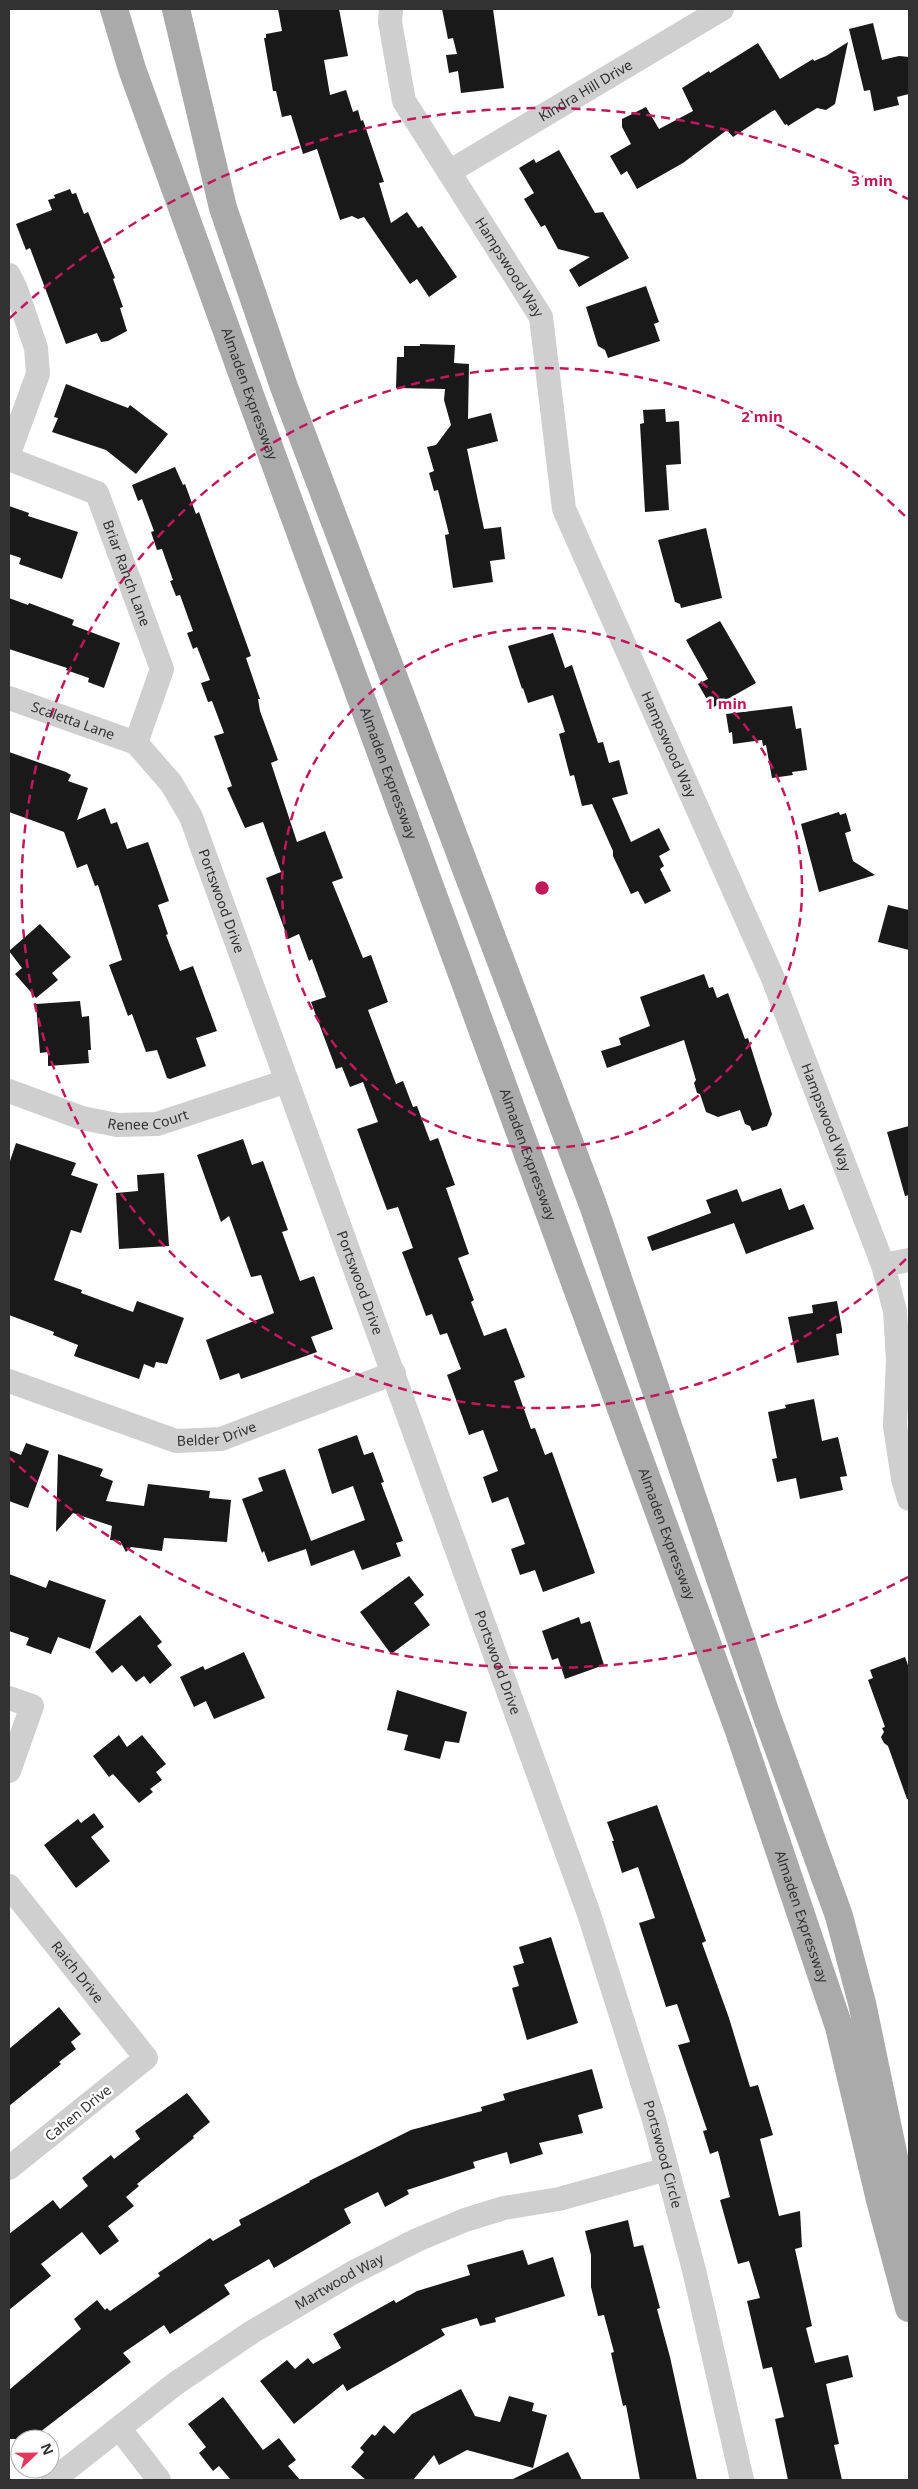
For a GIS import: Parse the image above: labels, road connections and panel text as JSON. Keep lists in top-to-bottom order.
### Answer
{
  "streets": {
    "main road": ["Almaden Expressway"],
    "street": [
      "Kindra Hill Drive",
      "Hampswood Way",
      "Briar Ranch Lane",
      "Scaletta Lane",
      "Portswood Drive",
      "Renee Court",
      "Belder Drive",
      "Raich Drive",
      "Cahen Drive",
      "Portswood Circle",
      "Martwood Way"
    ]
  },
  "crossings": [
    ["Kindra Hill Drive", "Hampswood Way"],
    ["Briar Ranch Lane", "Scaletta Lane"],
    ["Briar Ranch Lane", "Portswood Drive"],
    ["Scaletta Lane", "Portswood Drive"],
    ["Portswood Drive", "Renee Court"],
    ["Portswood Drive", "Belder Drive"],
    ["Portswood Drive", "Portswood Circle"],
    ["Raich Drive", "Cahen Drive"],
    ["Portswood Circle", "Martwood Way"]
  ],
  "north": "right",
  "rings": ["3 min", "2 min", "1 min"]
}
